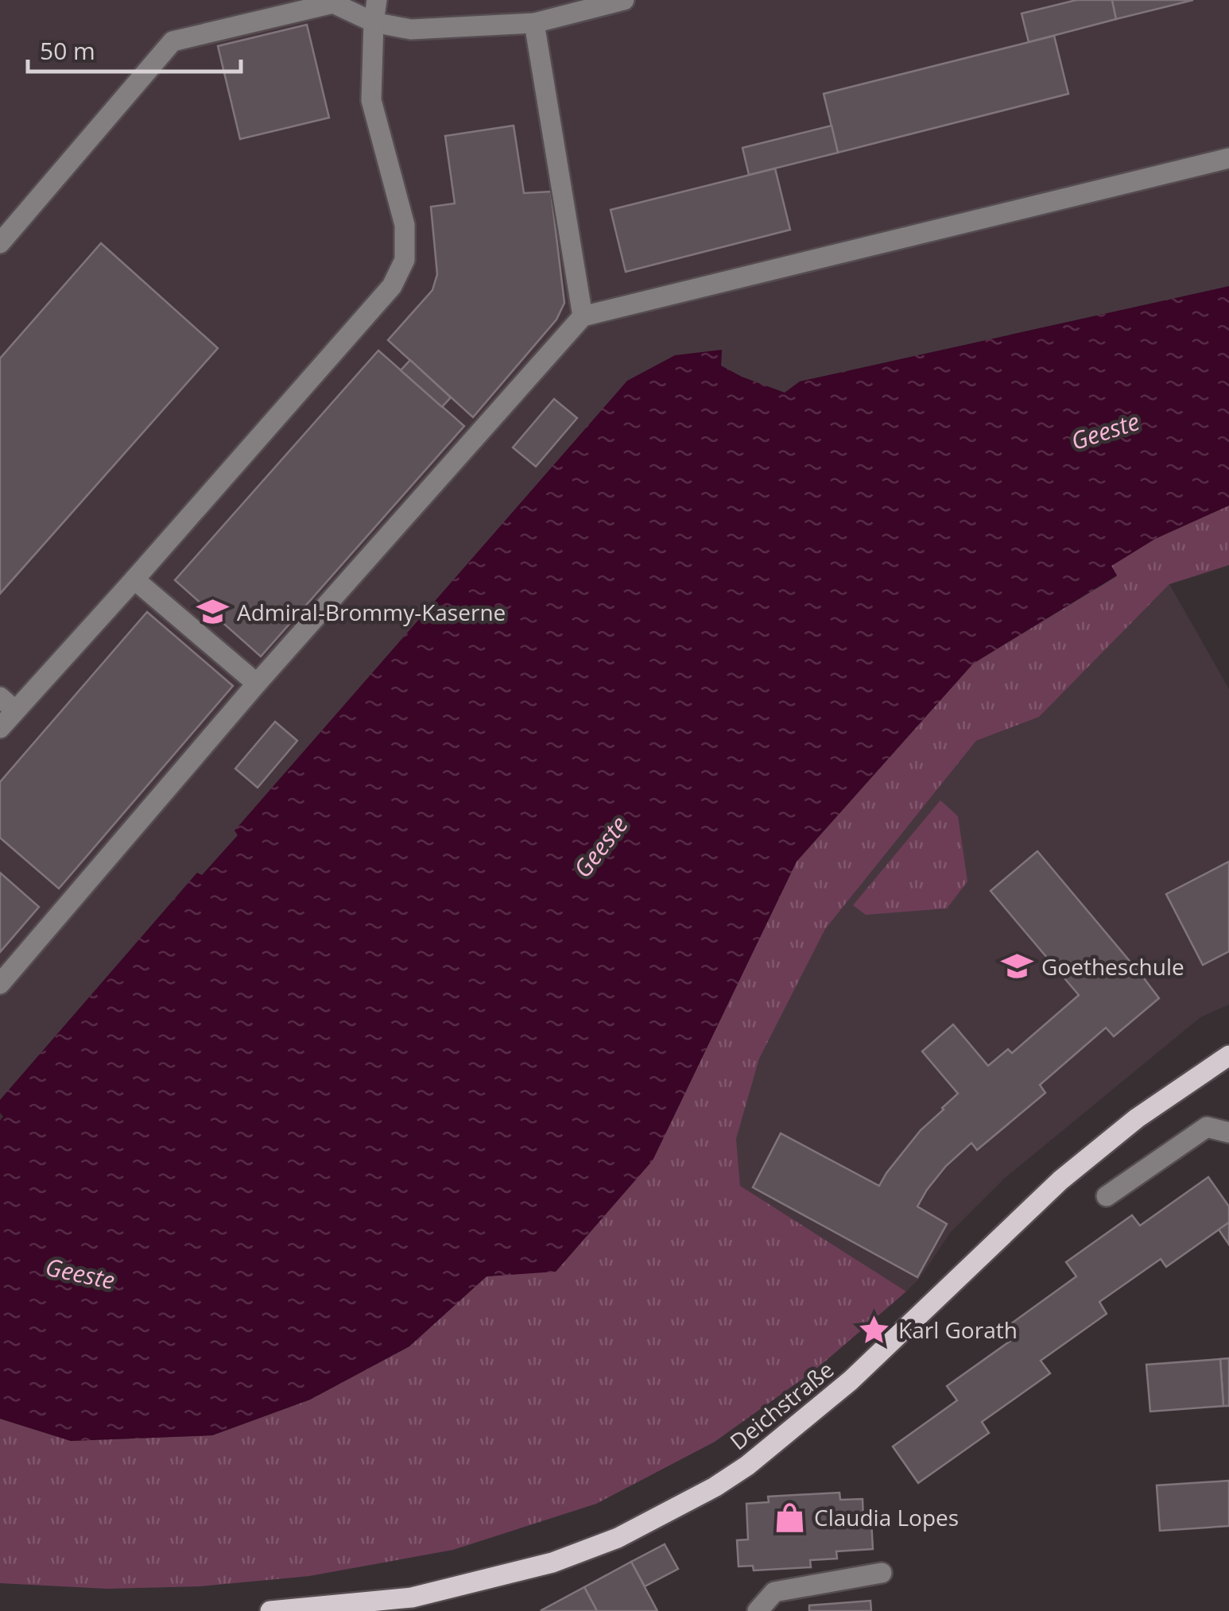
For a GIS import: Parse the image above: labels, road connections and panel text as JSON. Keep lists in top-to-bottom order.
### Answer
{
  "streets": {
    "main road": ["Deichstraße"]
  },
  "water": ["Geeste"],
  "places": {
    "school or university": ["Admiral-Brommy-Kaserne", "Goetheschule"],
    "place": ["Karl Gorath"],
    "shop": ["Claudia Lopes"]
  },
  "scale_bar": "50 m"
}
